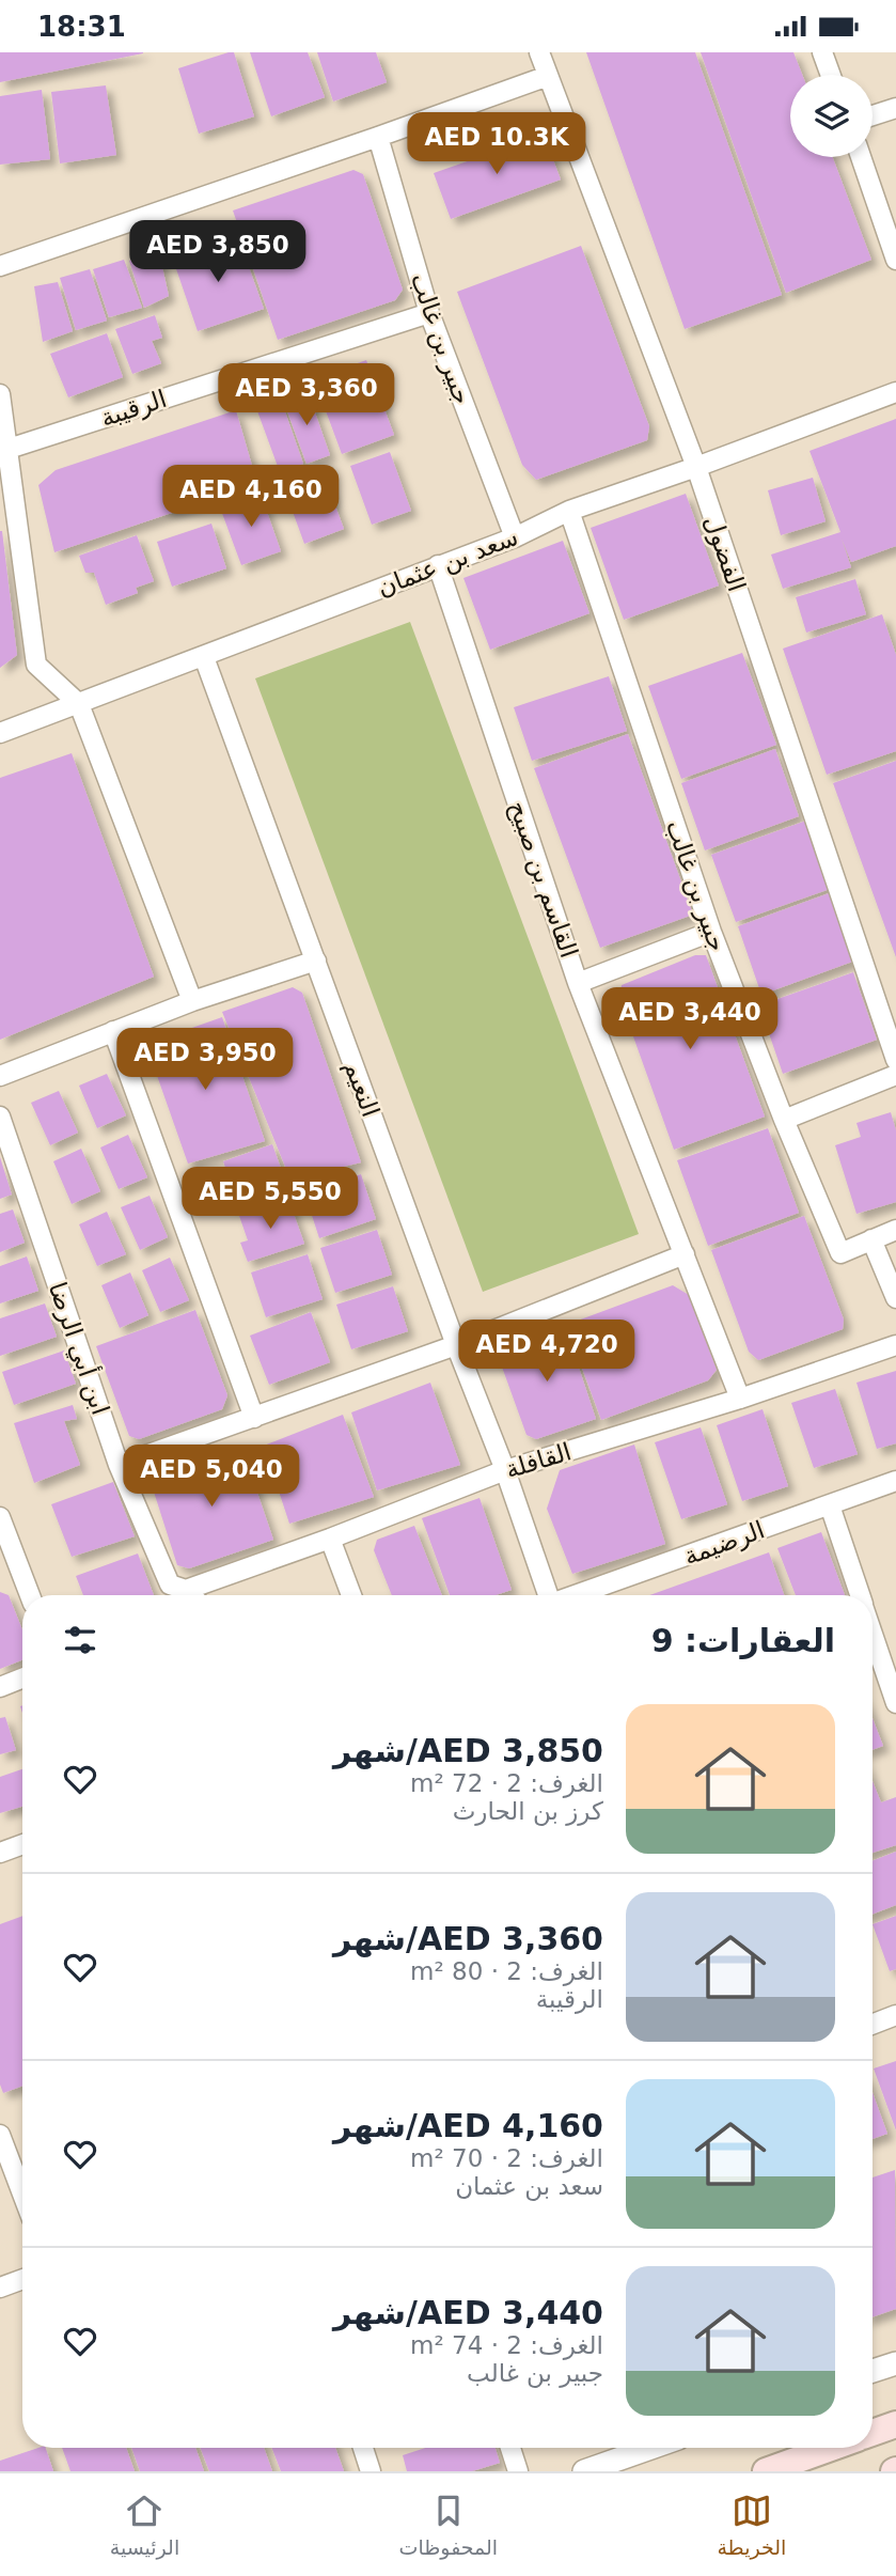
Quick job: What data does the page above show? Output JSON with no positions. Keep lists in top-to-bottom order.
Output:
{
  "streets": {
    "street": [
      "جبير بن غالب",
      "الرقيبة",
      "الفضول",
      "سعد بن عثمان",
      "القاسم بن صبيح",
      "النعيم",
      "ابن أبي الرضا",
      "القافلة",
      "الرضيمة"
    ]
  },
  "crossings": [
    ["جبير بن غالب", "الرقيبة"],
    ["جبير بن غالب", "سعد بن عثمان"],
    ["الفضول", "سعد بن عثمان"],
    ["سعد بن عثمان", "القاسم بن صبيح"],
    ["سعد بن عثمان", "النعيم"],
    ["القاسم بن صبيح", "القافلة"],
    ["النعيم", "القافلة"],
    ["ابن أبي الرضا", "القافلة"]
  ],
  "page": {
    "status": "18:31",
    "price": [
      "AED 10.3K",
      "AED 3,850",
      "AED 3,360",
      "AED 4,160",
      "AED 3,440",
      "AED 3,950",
      "AED 5,550",
      "AED 4,720",
      "AED 5,040"
    ],
    "heading": "العقارات: 9",
    "list": [
      {
        "name": "AED 3,850/شهر",
        "note": "الغرف: 2 · 72 m² · كرز بن الحارث"
      },
      {
        "name": "AED 3,360/شهر",
        "note": "الغرف: 2 · 80 m² · الرقيبة"
      },
      {
        "name": "AED 4,160/شهر",
        "note": "الغرف: 2 · 70 m² · سعد بن عثمان"
      },
      {
        "name": "AED 3,440/شهر",
        "note": "الغرف: 2 · 74 m² · جبير بن غالب"
      }
    ],
    "tabs": ["الخريطة", "المحفوظات", "الرئيسية"]
  }
}
